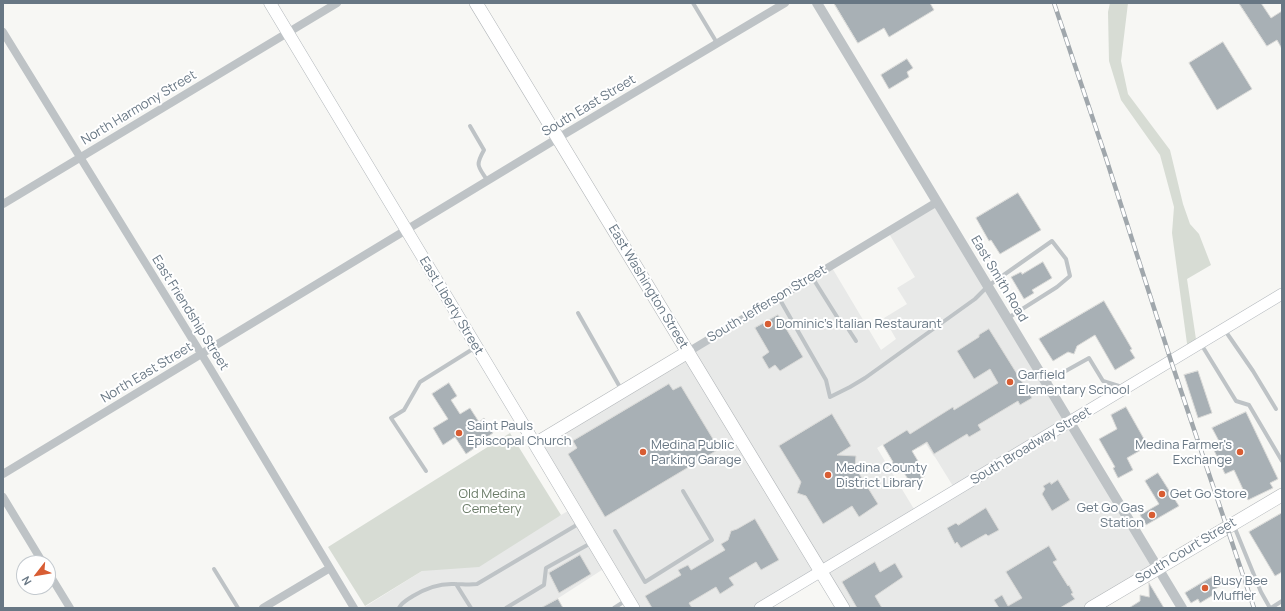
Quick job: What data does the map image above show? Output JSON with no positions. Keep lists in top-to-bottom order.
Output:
{
  "streets": {
    "highway": [
      "East Washington Street",
      "South Jefferson Street",
      "East Liberty Street",
      "South Court Street"
    ],
    "main road": ["South Broadway Street"],
    "street": [
      "South East Street",
      "North Harmony Street",
      "East Smith Road",
      "East Friendship Street",
      "North East Street"
    ]
  },
  "crossings": [
    ["South East Street", "East Washington Street"],
    ["South East Street", "East Liberty Street"],
    ["South East Street", "North East Street"],
    ["North Harmony Street", "East Liberty Street"],
    ["North Harmony Street", "East Friendship Street"],
    ["East Smith Road", "South Jefferson Street"],
    ["East Smith Road", "South Broadway Street"],
    ["East Smith Road", "South Court Street"],
    ["East Washington Street", "South Jefferson Street"],
    ["East Washington Street", "South Broadway Street"],
    ["South Jefferson Street", "East Liberty Street"],
    ["East Liberty Street", "North East Street"],
    ["East Friendship Street", "North East Street"]
  ],
  "parks": ["Old Medina Cemetery"],
  "places": [
    "Dominic’s Italian Restaurant",
    "Garfield Elementary School",
    "Saint Pauls Episcopal Church",
    "Medina Public Parking Garage",
    "Medina Farmer's Exchange",
    "Medina County District Library",
    "Get Go Store",
    "Get Go Gas Station",
    "Busy Bee Muffler"
  ],
  "north": "bottom left"
}
